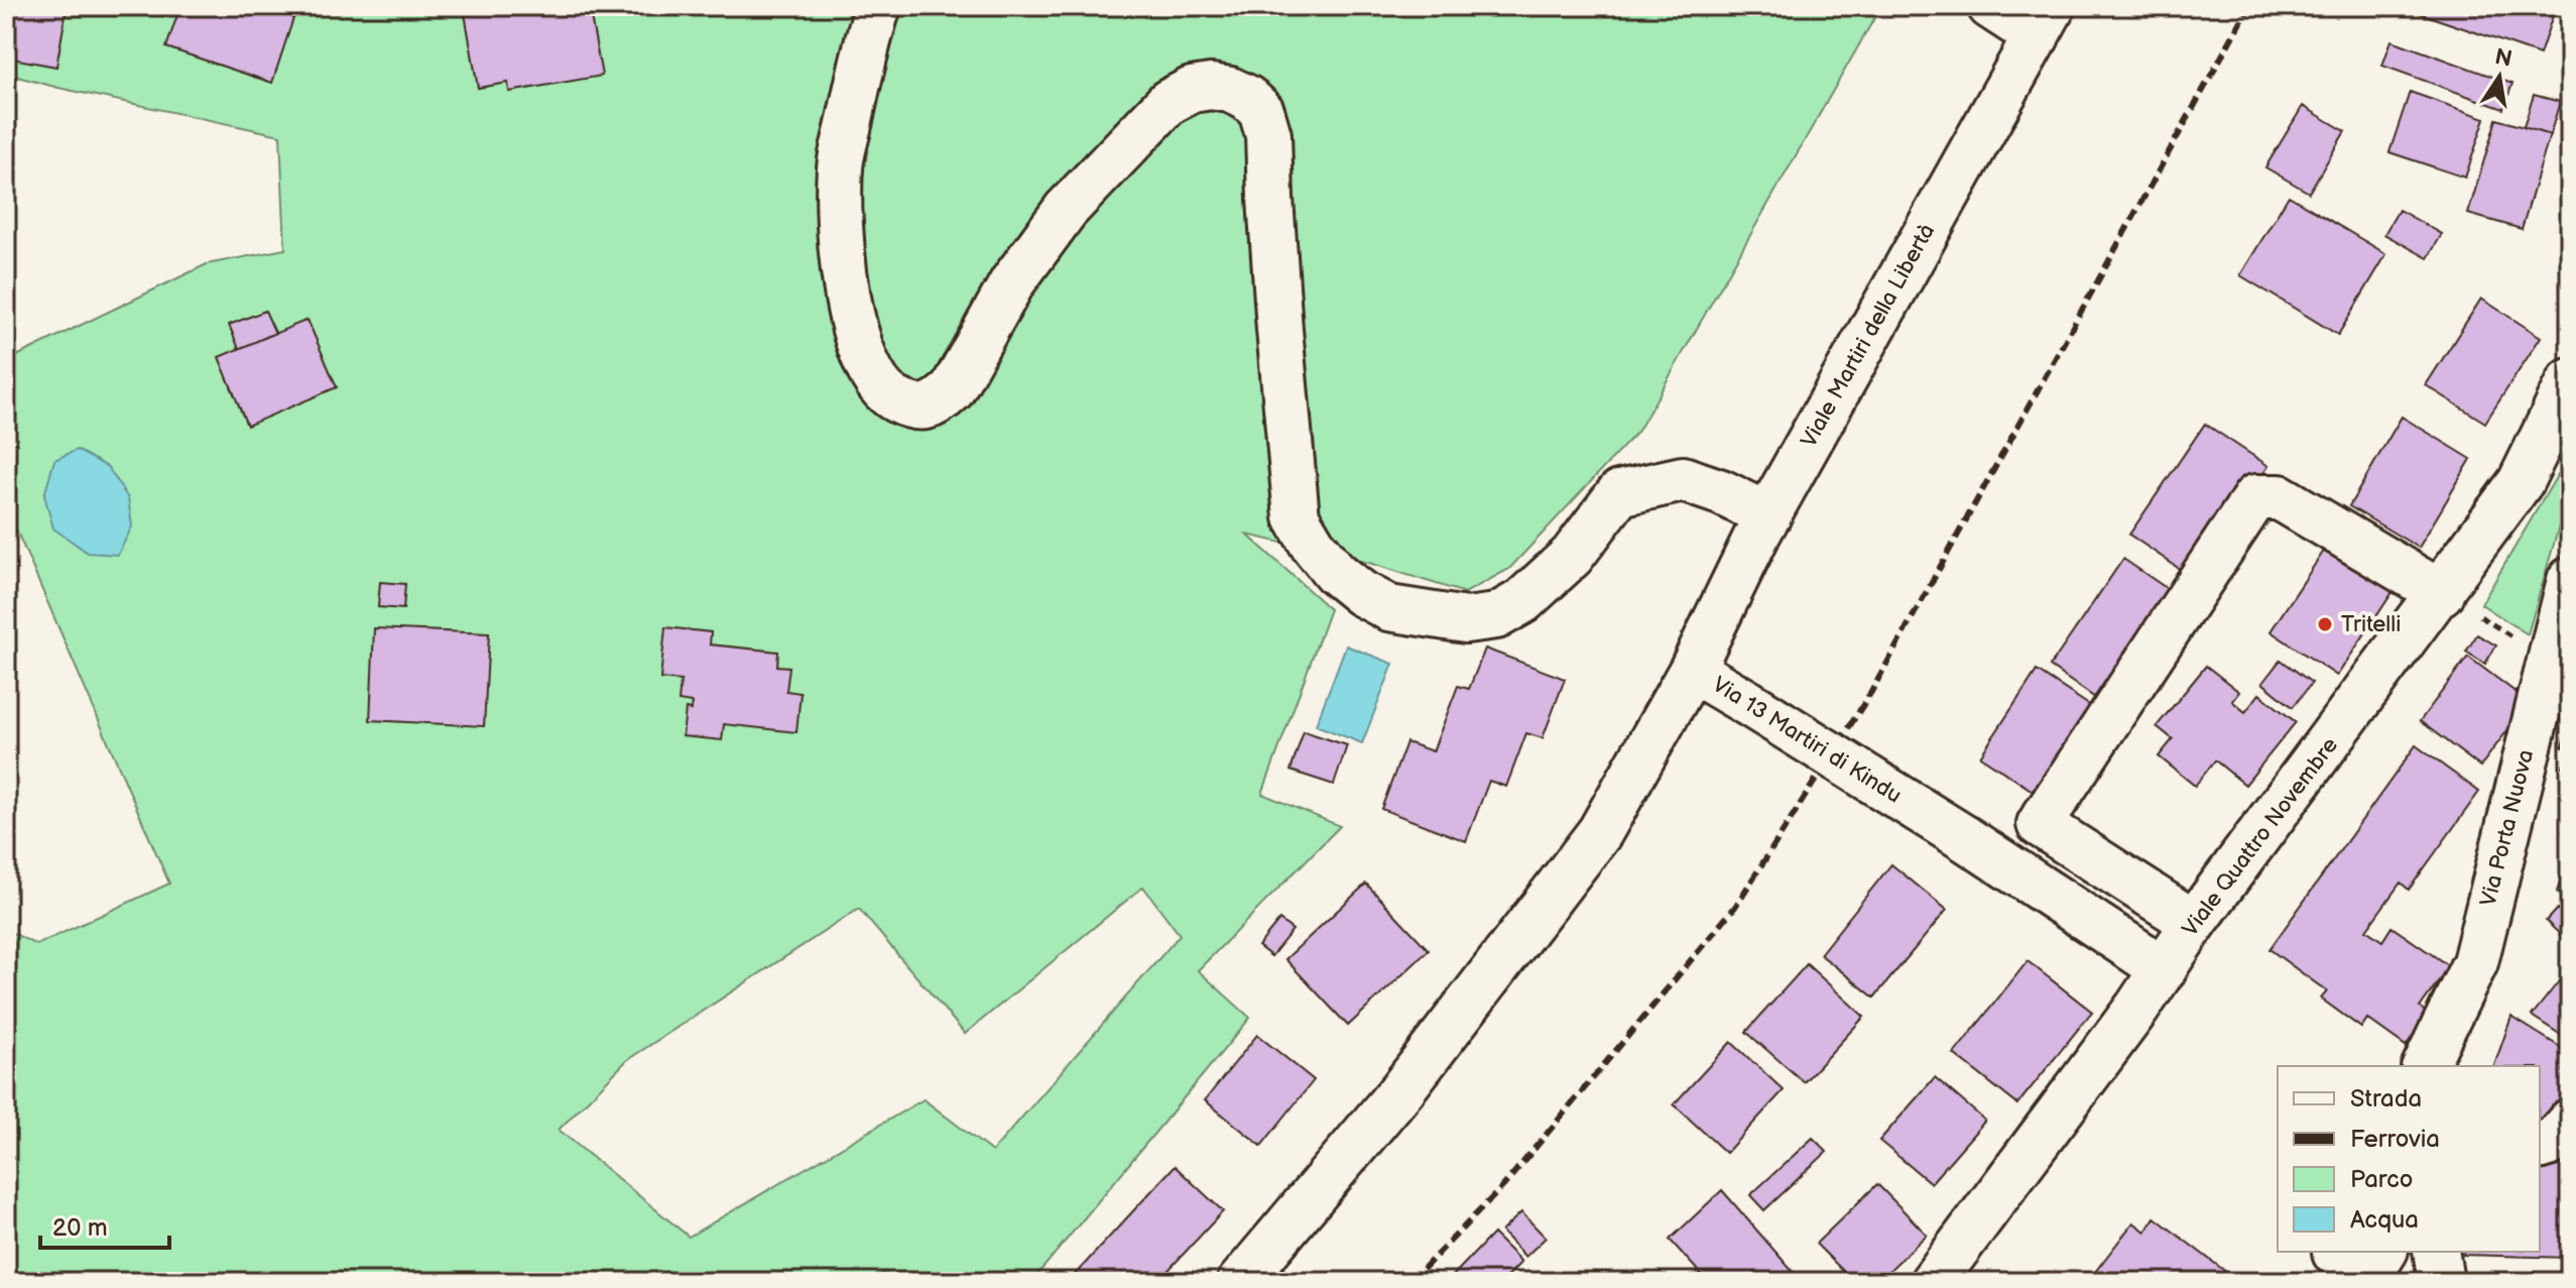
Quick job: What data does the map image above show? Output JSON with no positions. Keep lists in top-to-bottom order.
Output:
{
  "streets": {
    "street": [
      "Viale Martiri della Libertà",
      "Via 13 Martiri di Kindu",
      "Via Porta Nuova",
      "Viale Quattro Novembre"
    ]
  },
  "crossings": [
    ["Viale Martiri della Libertà", "Via 13 Martiri di Kindu"],
    ["Via 13 Martiri di Kindu", "Viale Quattro Novembre"]
  ],
  "places": ["Tritelli"],
  "legend": [
    "Strada",
    "Ferrovia",
    "Parco",
    "Acqua"
  ],
  "scale_bar": "20 m",
  "north": "top"
}
